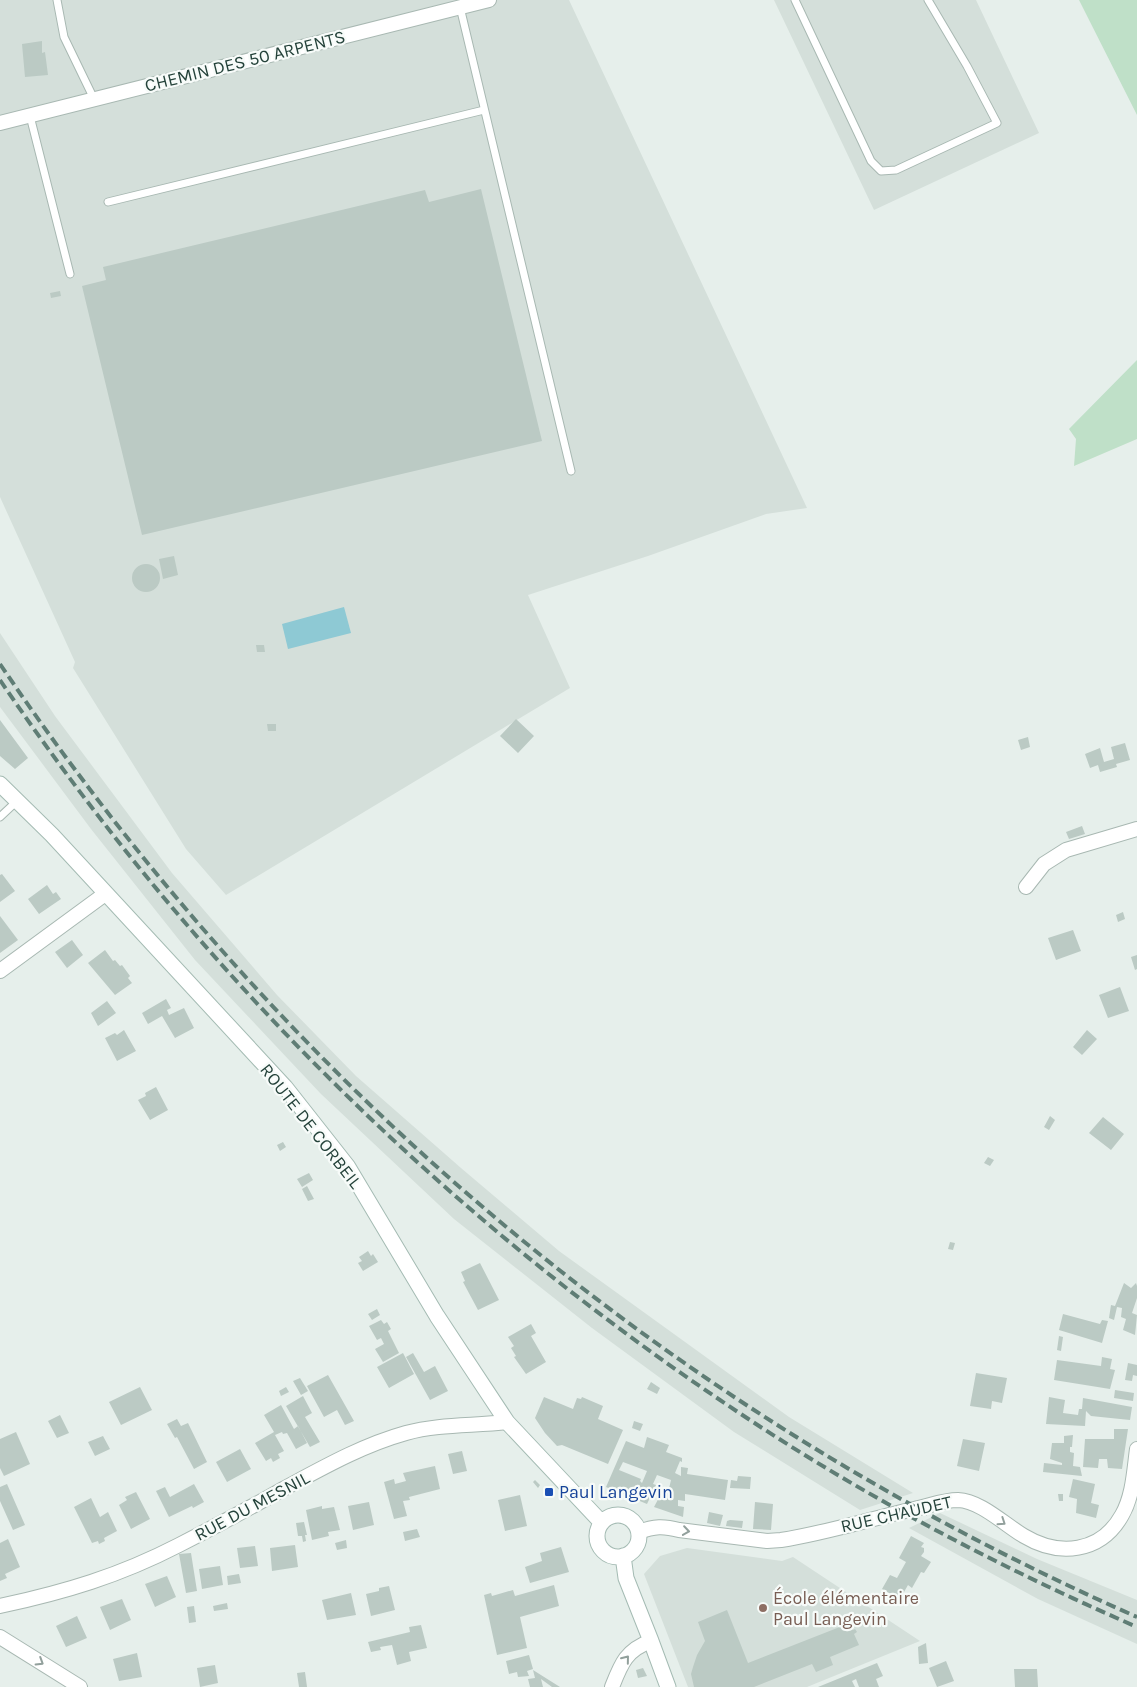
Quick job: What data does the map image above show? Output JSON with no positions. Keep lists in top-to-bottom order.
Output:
{
  "streets": {
    "main road": ["ROUTE DE CORBEIL"],
    "street": ["CHEMIN DES 50 ARPENTS", "RUE DU MESNIL", "RUE CHAUDET"]
  },
  "crossings": [
    ["ROUTE DE CORBEIL", "RUE DU MESNIL"],
    ["ROUTE DE CORBEIL", "RUE CHAUDET"]
  ],
  "one_way": ["RUE CHAUDET"],
  "places": {
    "transit": ["Paul Langevin"],
    "other": ["École élémentaire Paul Langevin"]
  }
}
